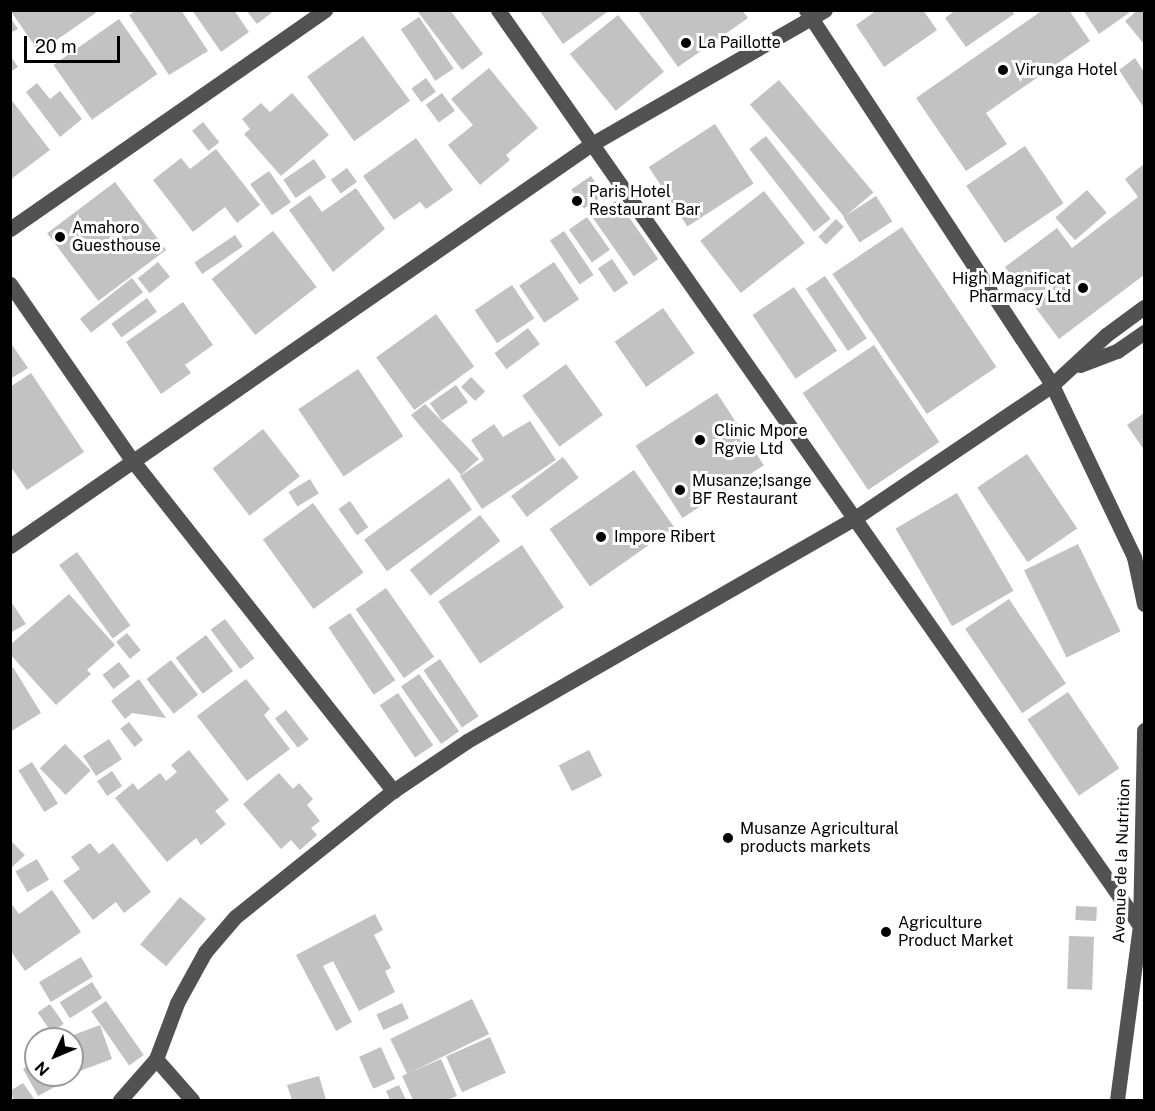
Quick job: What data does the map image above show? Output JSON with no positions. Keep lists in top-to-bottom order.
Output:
{
  "streets": {
    "street": ["Avenue de la Nutrition"]
  },
  "places": [
    "La Paillotte",
    "Virunga Hotel",
    "Paris Hotel Restaurant Bar",
    "Amahoro Guesthouse",
    "High Magnificat Pharmacy Ltd",
    "Clinic Mpore Rgvie Ltd",
    "Musanze;Isange BF Restaurant",
    "Impore Ribert",
    "Musanze Agricultural products markets",
    "Agriculture Product Market"
  ],
  "scale_bar": "20 m",
  "north": "bottom left"
}
